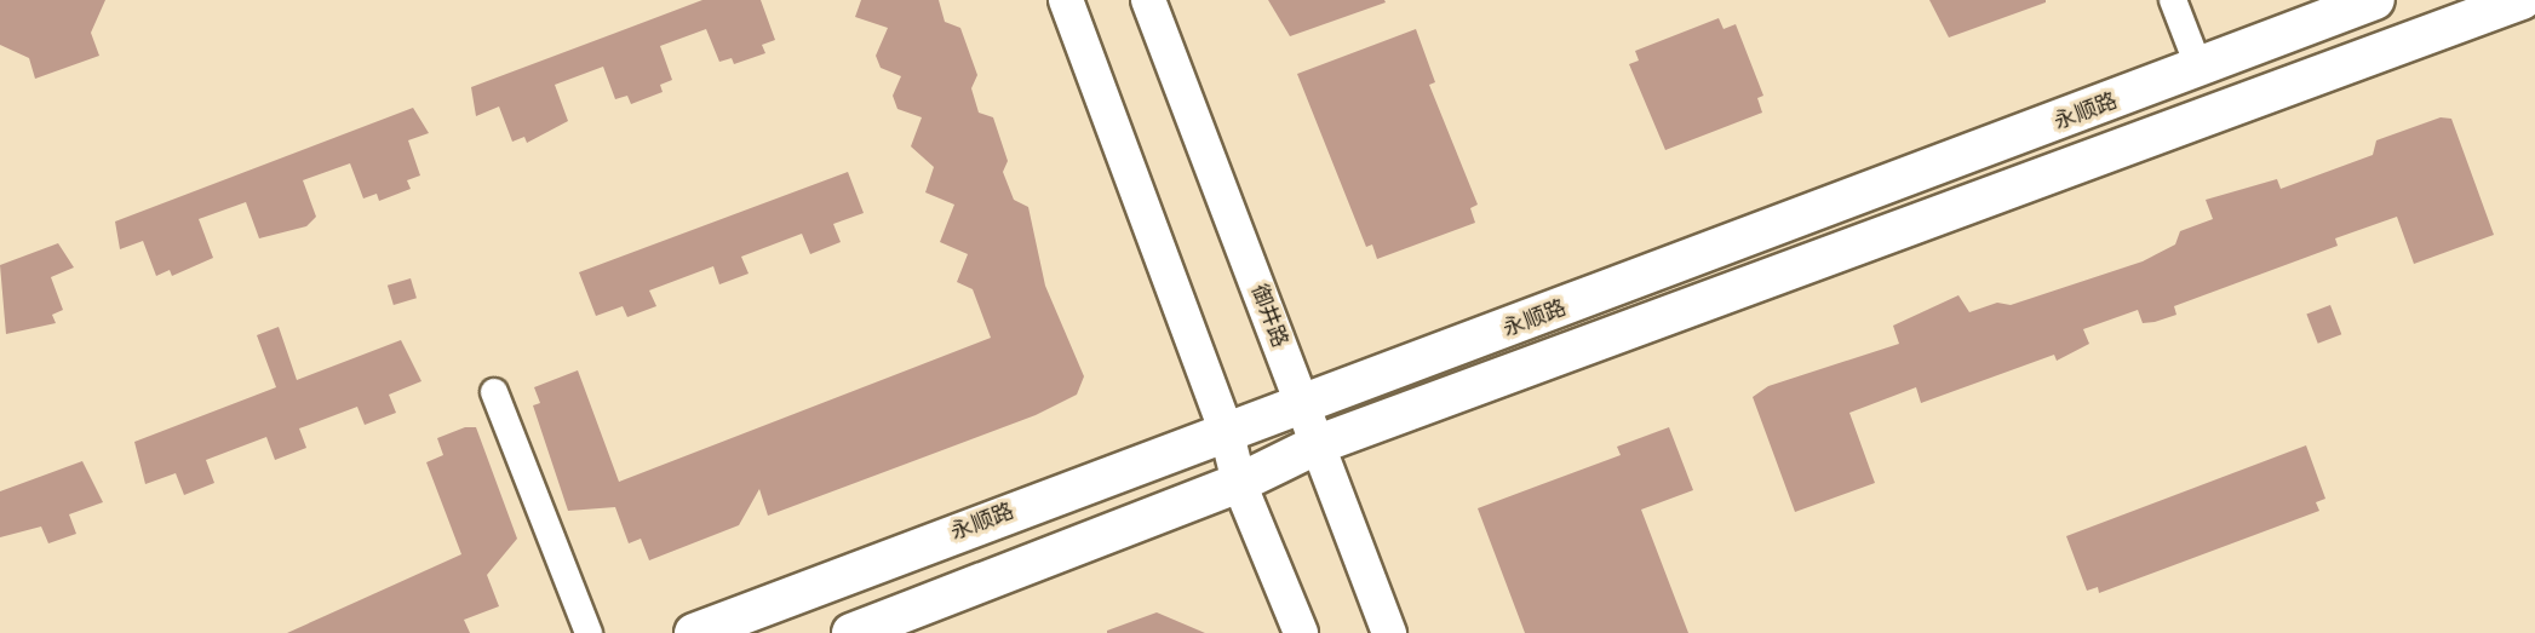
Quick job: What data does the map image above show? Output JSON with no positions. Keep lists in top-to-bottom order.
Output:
{
  "streets": {
    "main road": ["永顺路"],
    "street": ["御井路"]
  },
  "crossings": [
    ["永顺路", "御井路"]
  ]
}
